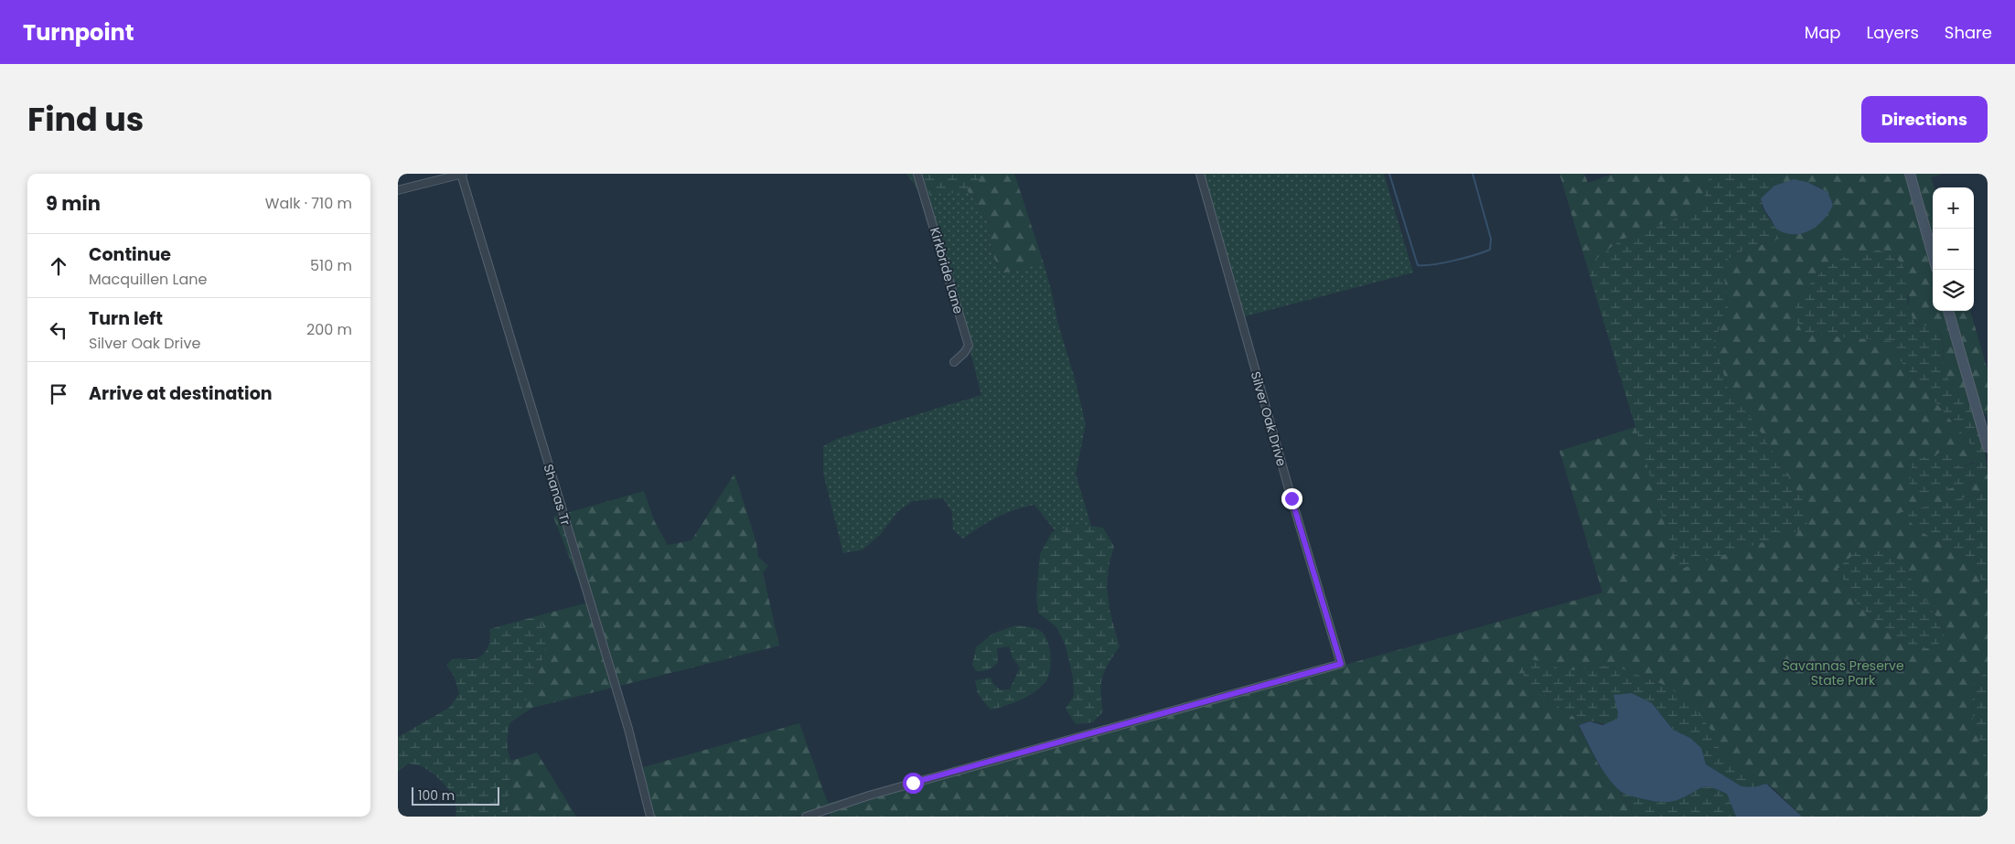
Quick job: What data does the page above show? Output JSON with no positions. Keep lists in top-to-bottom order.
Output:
{
  "streets": {
    "street": ["Kirkbride Lane", "Silver Oak Drive", "Shanas Tr"]
  },
  "parks": ["Savannas Preserve State Park"],
  "scale_bar": "100 m",
  "page": {
    "header": "Turnpoint",
    "nav": ["Map", "Layers", "Share"],
    "title": "Find us",
    "buttons": "Directions",
    "heading": ["9 min", "Walk · 710 m"],
    "map_buttons": ["+", "−"],
    "list": [
      ["Continue", "Macquillen Lane", "510 m"],
      ["Turn left", "Silver Oak Drive", "200 m"],
      "Arrive at destination"
    ],
    "scale": "100 m"
  }
}
